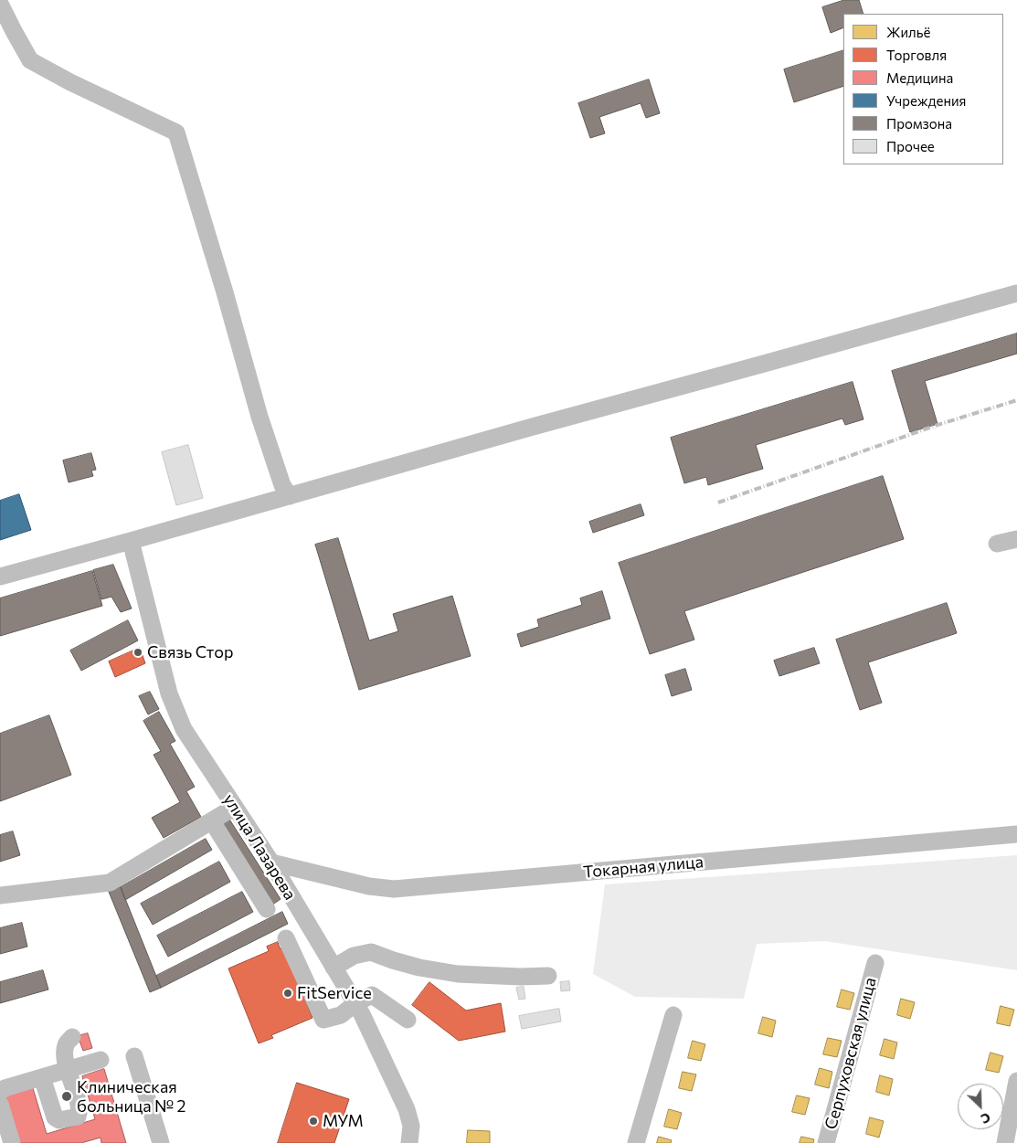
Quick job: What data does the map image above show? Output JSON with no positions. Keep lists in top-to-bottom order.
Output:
{
  "streets": {
    "street": ["улица Лазарева", "Токарная улица", "Серпуховская улица"]
  },
  "crossings": [
    ["улица Лазарева", "Токарная улица"]
  ],
  "places": [
    "Связь Стор",
    "FitService",
    "Клиническая больница № 2",
    "МУМ"
  ],
  "legend": [
    "Жильё",
    "Торговля",
    "Медицина",
    "Учреждения",
    "Промзона",
    "Прочее"
  ],
  "north": "bottom right"
}
